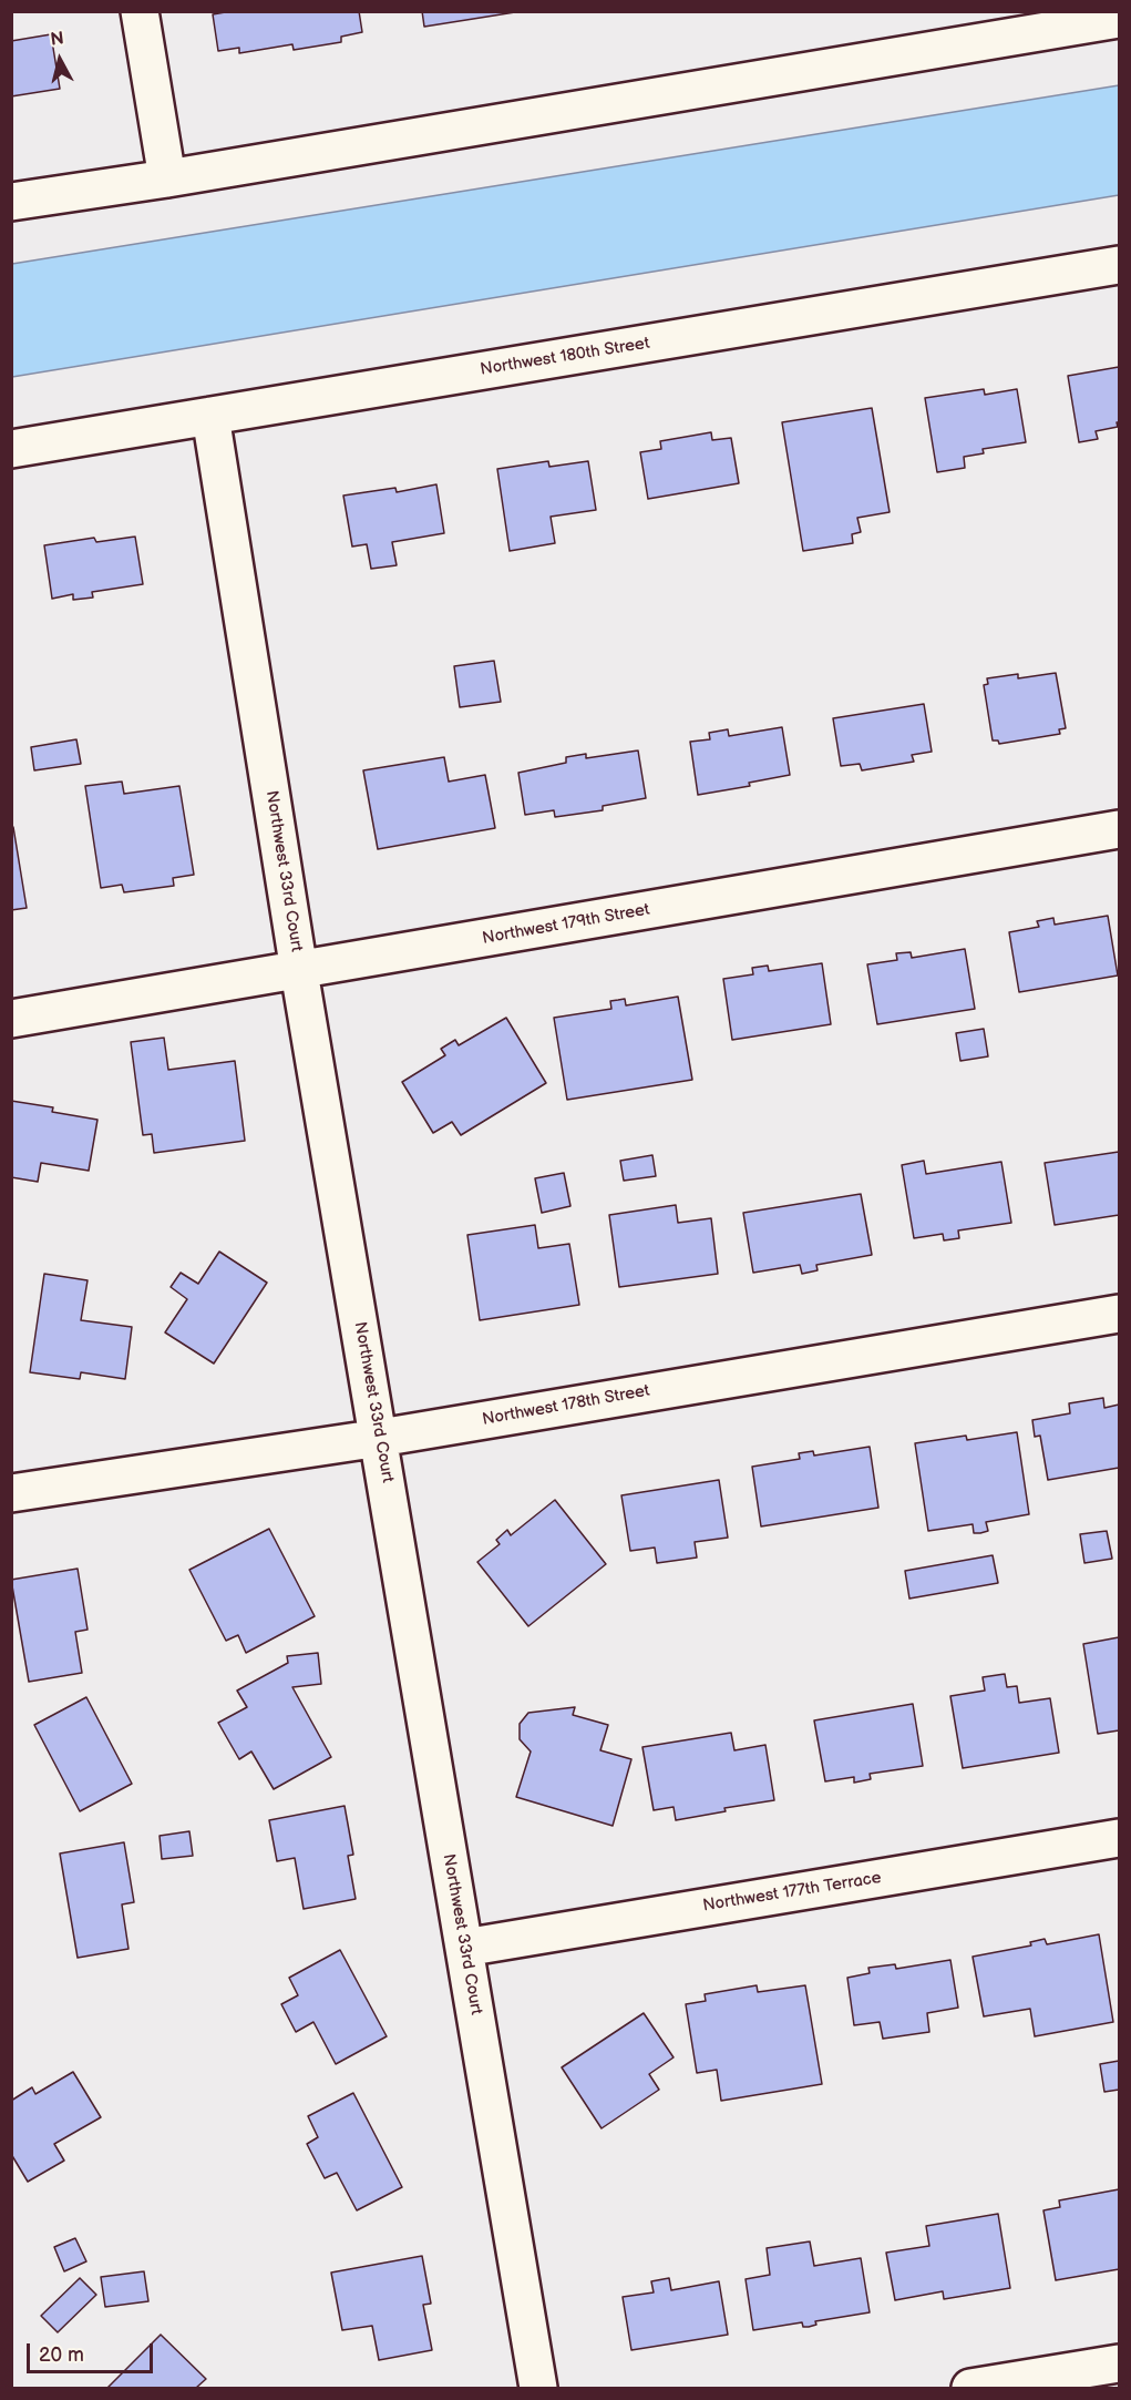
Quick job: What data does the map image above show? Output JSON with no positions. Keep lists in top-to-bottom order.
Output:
{
  "streets": {
    "street": [
      "Northwest 180th Street",
      "Northwest 33rd Court",
      "Northwest 179th Street",
      "Northwest 178th Street",
      "Northwest 177th Terrace"
    ]
  },
  "crossings": [
    ["Northwest 180th Street", "Northwest 33rd Court"],
    ["Northwest 33rd Court", "Northwest 179th Street"],
    ["Northwest 33rd Court", "Northwest 178th Street"],
    ["Northwest 33rd Court", "Northwest 177th Terrace"]
  ],
  "scale_bar": "20 m",
  "north": "top"
}
